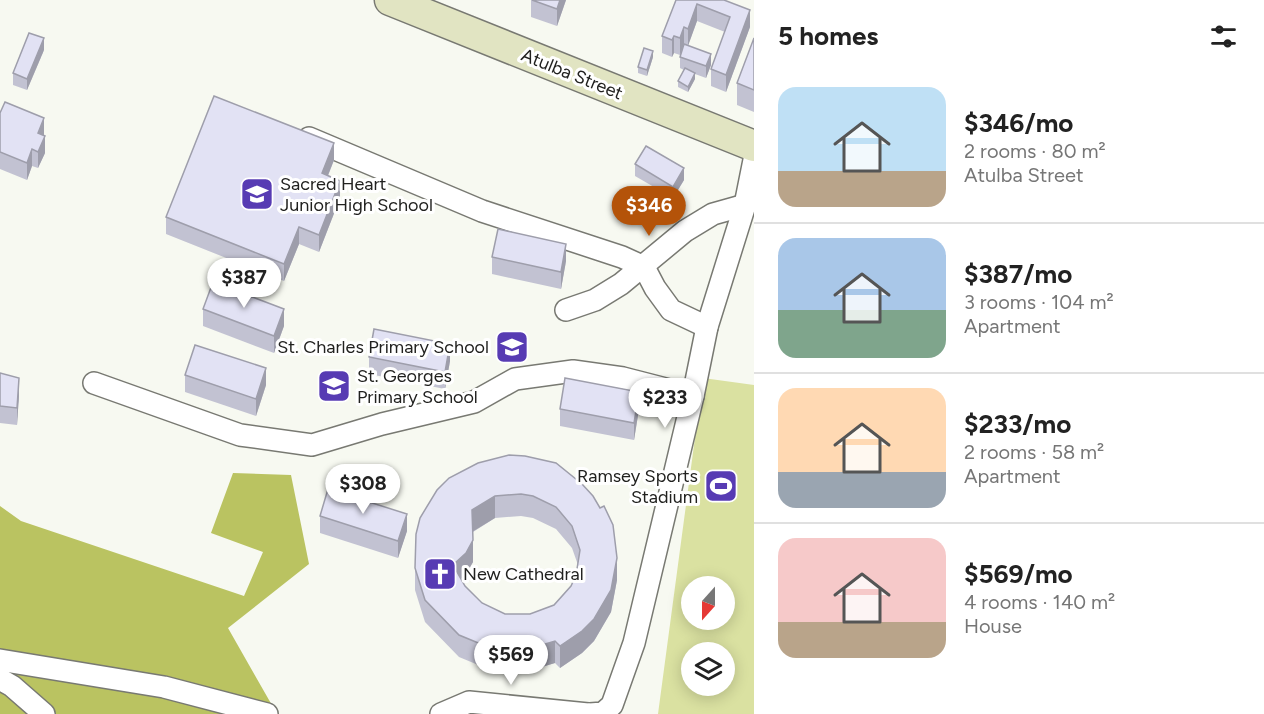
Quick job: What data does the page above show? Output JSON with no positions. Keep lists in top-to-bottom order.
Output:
{
  "streets": {
    "street": ["Atulba Street"]
  },
  "places": {
    "school or university": ["Sacred Heart Junior High School", "St. Charles Primary School", "St. Georges Primary School"],
    "sports": ["Ramsey Sports Stadium"],
    "church": ["New Cathedral"]
  },
  "north": "bottom",
  "page": {
    "heading": "5 homes",
    "list": [
      {
        "name": "$346/mo",
        "note": "2 rooms · 80 m² · Atulba Street"
      },
      {
        "name": "$387/mo",
        "note": "3 rooms · 104 m² · Apartment"
      },
      {
        "name": "$233/mo",
        "note": "2 rooms · 58 m² · Apartment"
      },
      {
        "name": "$569/mo",
        "note": "4 rooms · 140 m² · House"
      }
    ],
    "price": [
      "$346",
      "$387",
      "$233",
      "$308",
      "$569"
    ]
  }
}
